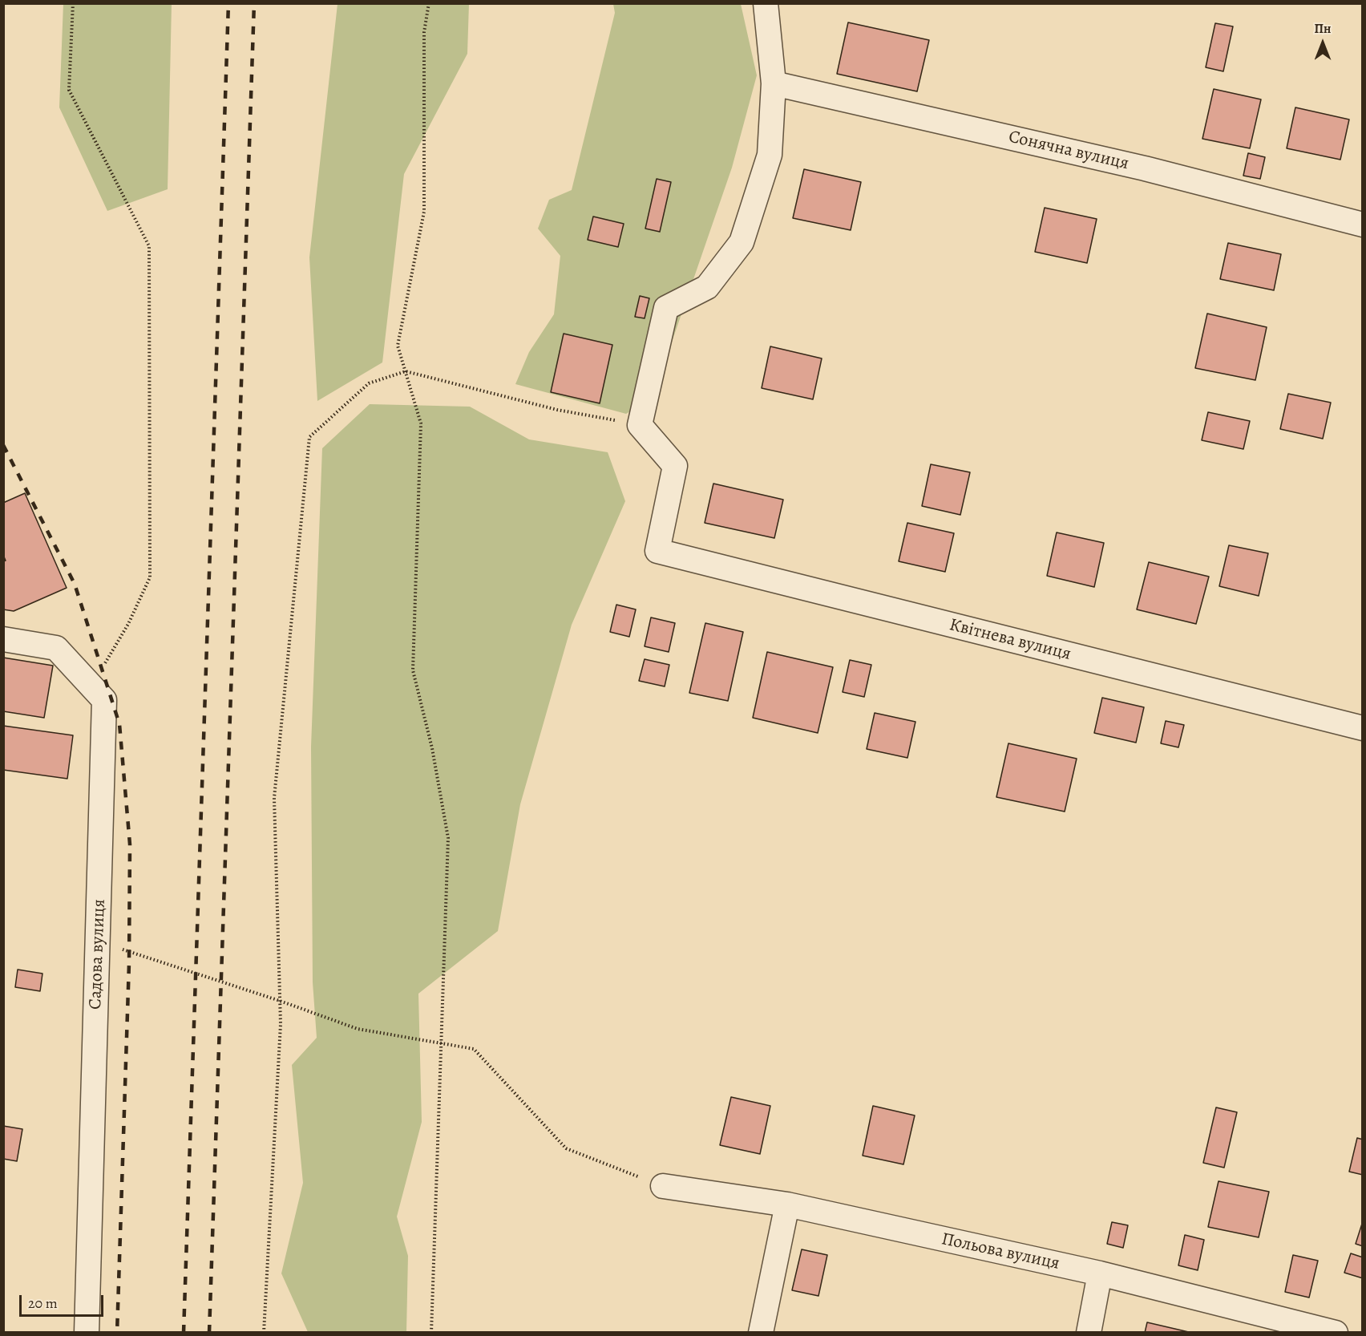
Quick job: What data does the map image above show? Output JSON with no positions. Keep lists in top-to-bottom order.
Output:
{
  "streets": {
    "street": [
      "Сонячна вулиця",
      "Квітнева вулиця",
      "Садова вулиця",
      "Польова вулиця"
    ]
  },
  "scale_bar": "20 m",
  "north": "top"
}
